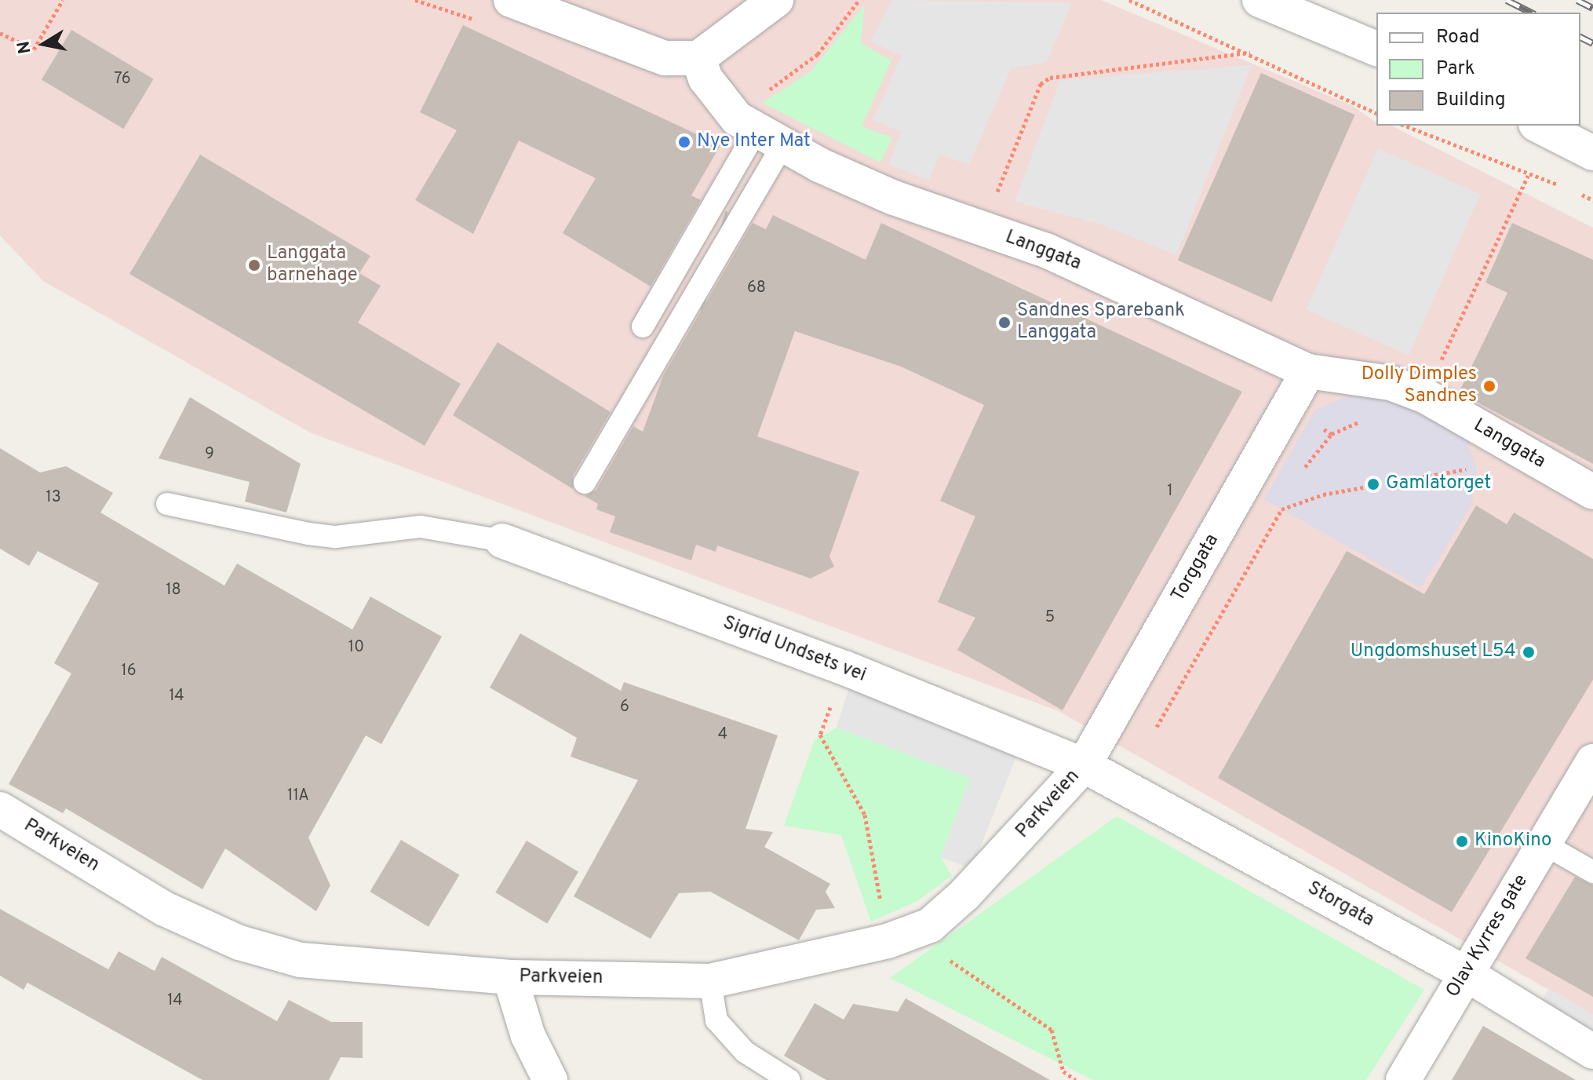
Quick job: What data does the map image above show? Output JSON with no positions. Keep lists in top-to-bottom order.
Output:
{
  "streets": {
    "street": [
      "Langgata",
      "Torggata",
      "Sigrid Undsets vei",
      "Parkveien",
      "Storgata",
      "Olav Kyrres gate"
    ]
  },
  "crossings": [
    ["Langgata", "Torggata"],
    ["Torggata", "Sigrid Undsets vei"],
    ["Torggata", "Parkveien"],
    ["Torggata", "Storgata"],
    ["Sigrid Undsets vei", "Parkveien"],
    ["Sigrid Undsets vei", "Storgata"],
    ["Parkveien", "Storgata"],
    ["Storgata", "Olav Kyrres gate"]
  ],
  "places": [
    "Nye Inter Mat",
    "Langgata barnehage",
    "Sandnes Sparebank Langgata",
    "Dolly Dimples Sandnes",
    "Gamlatorget",
    "Ungdomshuset L54",
    "KinoKino"
  ],
  "house_numbers": [
    "76",
    "68",
    "9",
    "1",
    "13",
    "18",
    "5",
    "10",
    "16",
    "14",
    "6",
    "4",
    "11A",
    "14"
  ],
  "legend": ["Road", "Park", "Building"],
  "north": "left"
}
